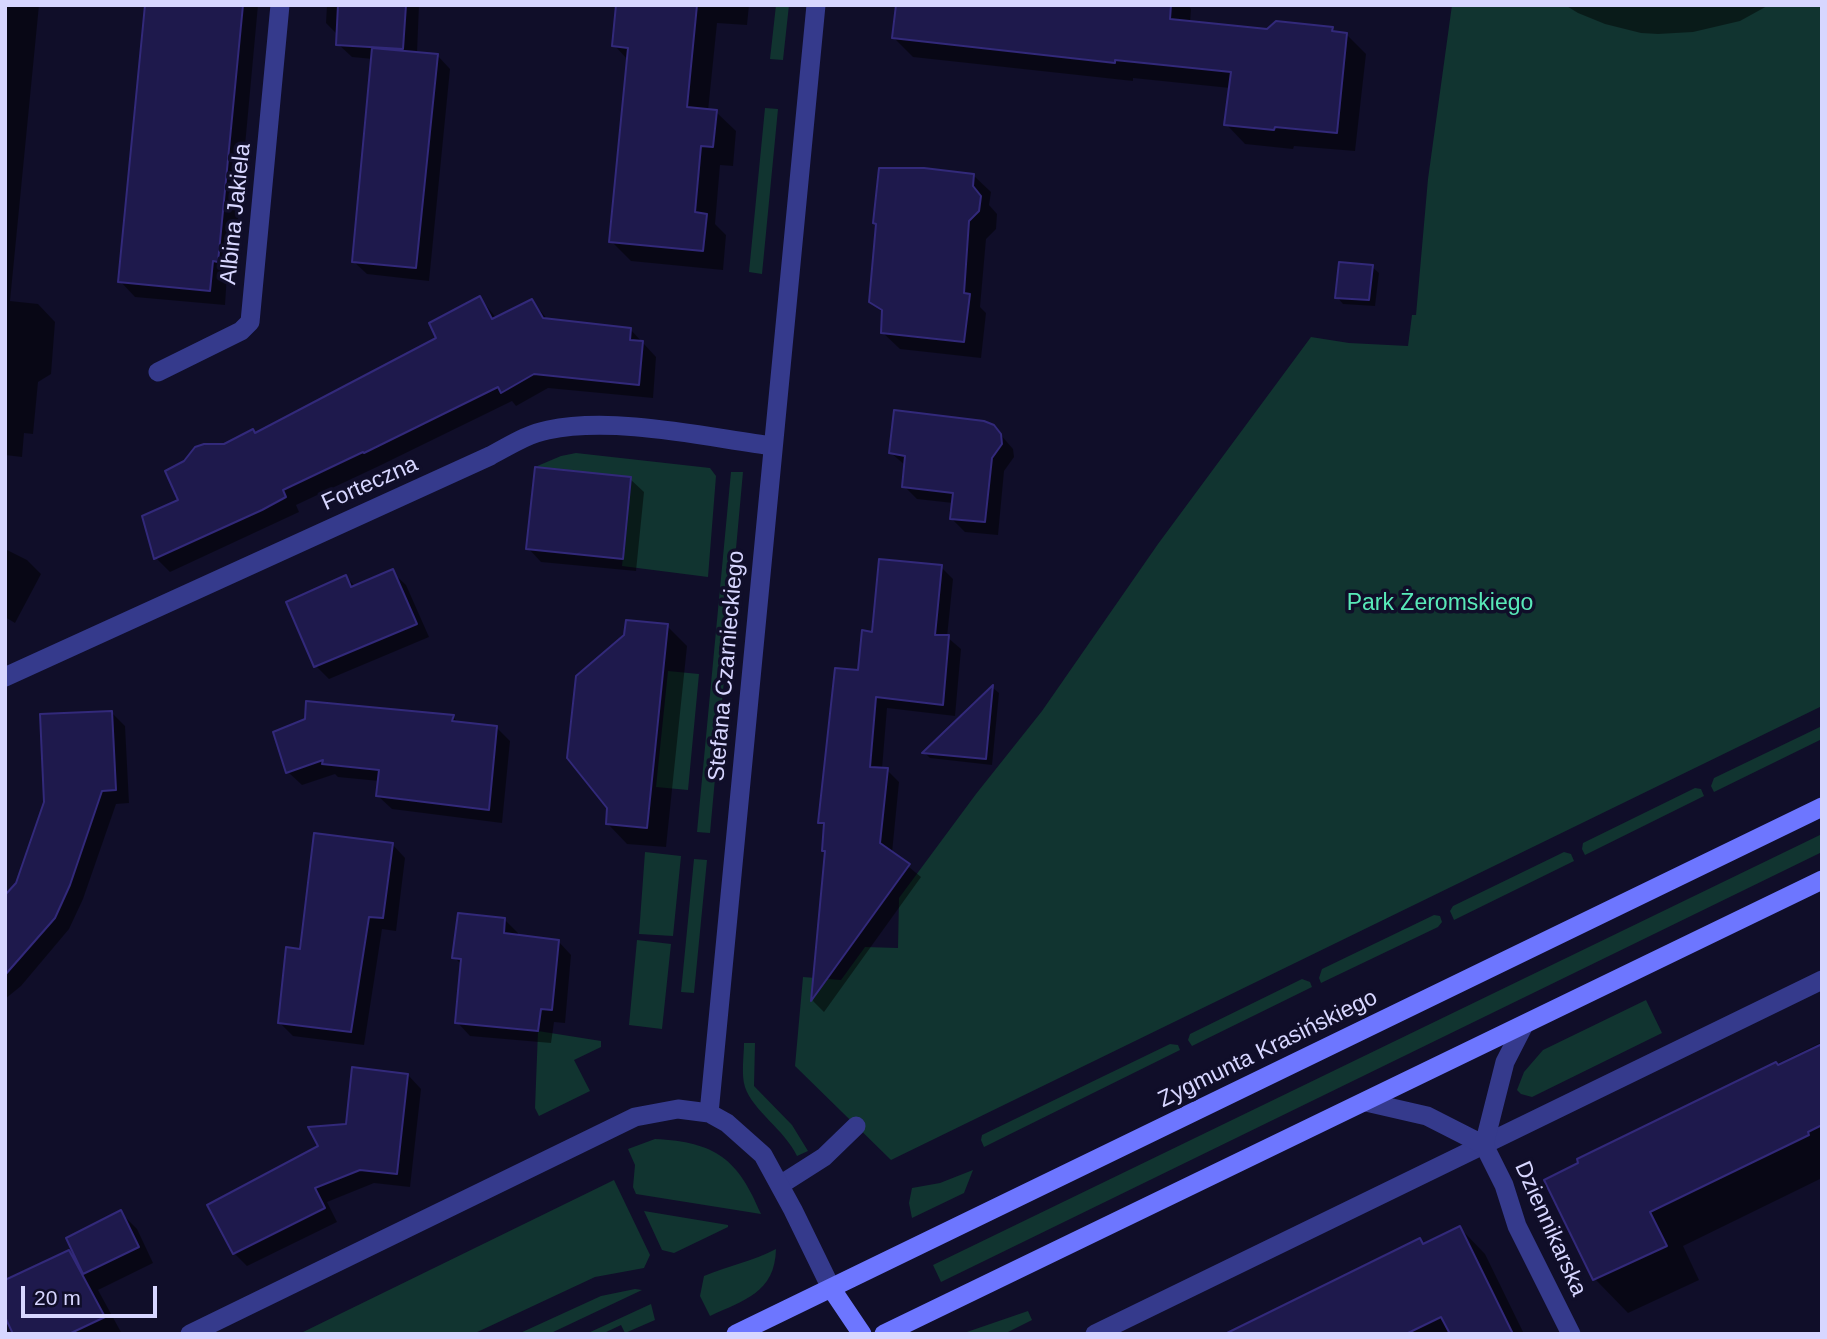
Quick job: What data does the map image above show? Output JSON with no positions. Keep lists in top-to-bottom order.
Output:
{
  "streets": {
    "main road": ["Zygmunta Krasińskiego"],
    "street": [
      "Albina Jakiela",
      "Forteczna",
      "Stefana Czarnieckiego",
      "Dziennikarska"
    ]
  },
  "crossings": [
    ["Forteczna", "Stefana Czarnieckiego"]
  ],
  "parks": ["Park Żeromskiego"],
  "scale_bar": "20 m"
}
